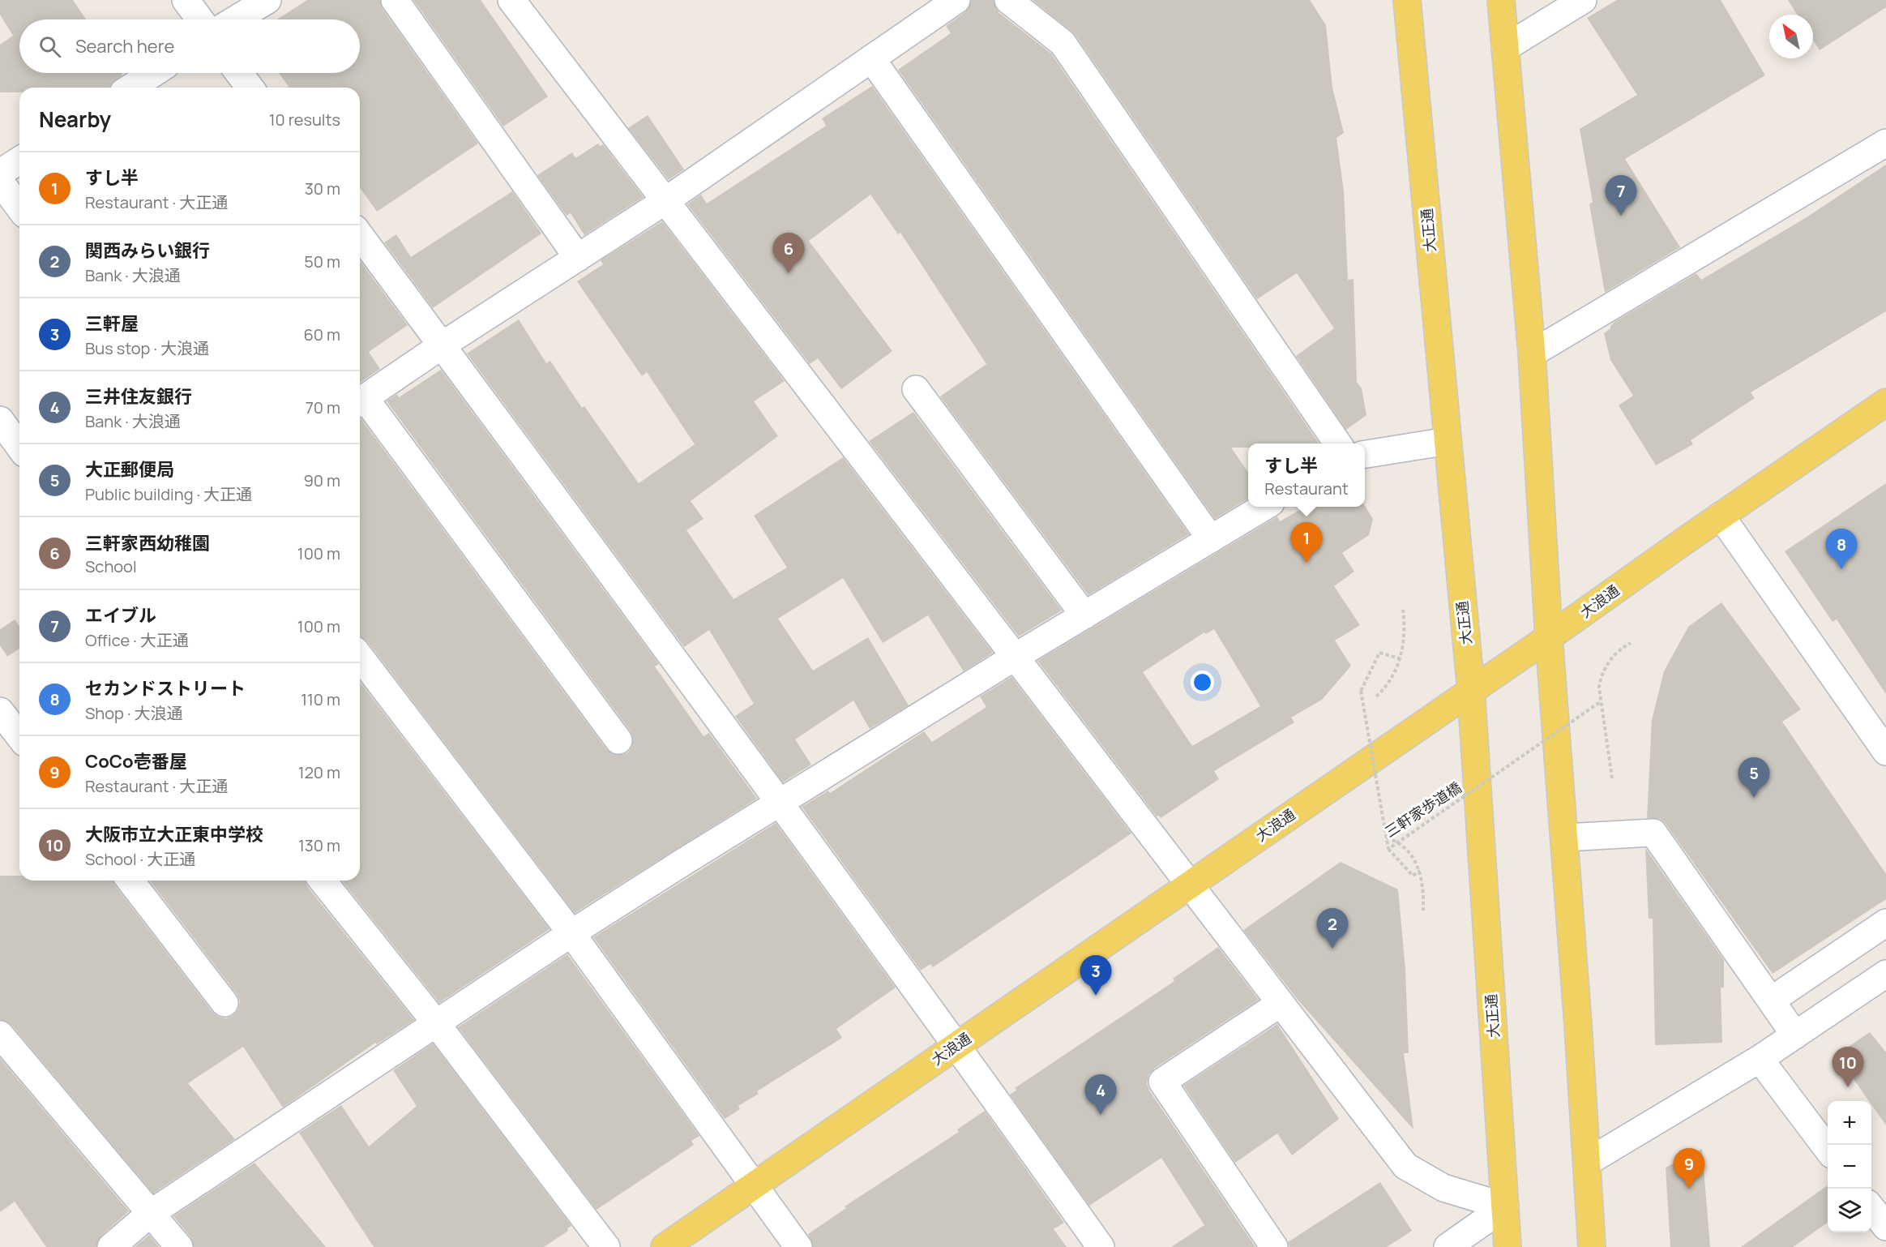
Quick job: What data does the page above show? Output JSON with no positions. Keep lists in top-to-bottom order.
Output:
{
  "streets": {
    "main road": ["大正通", "大浪通"],
    "path": ["三軒家歩道橋"]
  },
  "crossings": [
    ["大正通", "大浪通"]
  ],
  "north": "top left",
  "page": {
    "search": "Search here",
    "heading": ["Nearby", "10 results"],
    "list": [
      {
        "mark": "1",
        "name": "すし半",
        "note": "Restaurant · 大正通",
        "value": "30 m"
      },
      {
        "mark": "2",
        "name": "関西みらい銀行",
        "note": "Bank · 大浪通",
        "value": "50 m"
      },
      {
        "mark": "3",
        "name": "三軒屋",
        "note": "Bus stop · 大浪通",
        "value": "60 m"
      },
      {
        "mark": "4",
        "name": "三井住友銀行",
        "note": "Bank · 大浪通",
        "value": "70 m"
      },
      {
        "mark": "5",
        "name": "大正郵便局",
        "note": "Public building · 大正通",
        "value": "90 m"
      },
      {
        "mark": "6",
        "name": "三軒家西幼稚園",
        "note": "School",
        "value": "100 m"
      },
      {
        "mark": "7",
        "name": "エイブル",
        "note": "Office · 大正通",
        "value": "100 m"
      },
      {
        "mark": "8",
        "name": "セカンドストリート",
        "note": "Shop · 大浪通",
        "value": "110 m"
      },
      {
        "mark": "9",
        "name": "CoCo壱番屋",
        "note": "Restaurant · 大正通",
        "value": "120 m"
      },
      {
        "mark": "10",
        "name": "大阪市立大正東中学校",
        "note": "School · 大正通",
        "value": "130 m"
      }
    ],
    "pins": [
      "7",
      "6",
      "1",
      "8",
      "5",
      "2",
      "3",
      "10",
      "4",
      "9"
    ],
    "popup": ["すし半", "Restaurant"],
    "map_buttons": ["+", "−"]
  }
}
